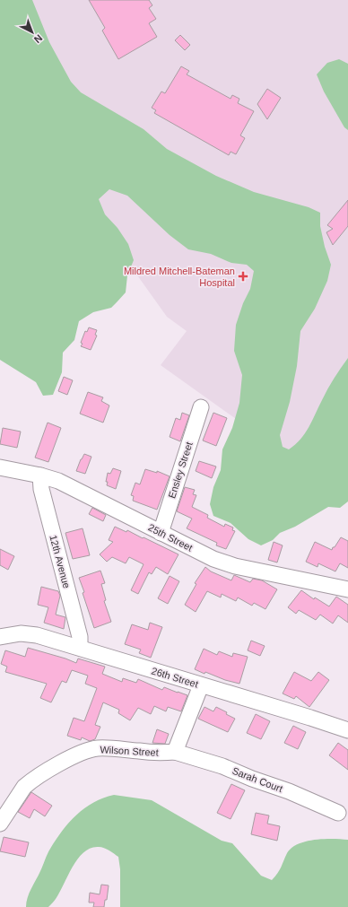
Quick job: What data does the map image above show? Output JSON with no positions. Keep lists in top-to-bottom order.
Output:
{
  "streets": {
    "street": [
      "Ensley Street",
      "25th Street",
      "12th Avenue",
      "26th Street",
      "Wilson Street",
      "Sarah Court"
    ]
  },
  "crossings": [
    ["Ensley Street", "25th Street"],
    ["25th Street", "12th Avenue"],
    ["12th Avenue", "26th Street"],
    ["Wilson Street", "Sarah Court"]
  ],
  "places": {
    "health": ["Mildred Mitchell-Bateman Hospital"]
  },
  "north": "bottom right"
}
